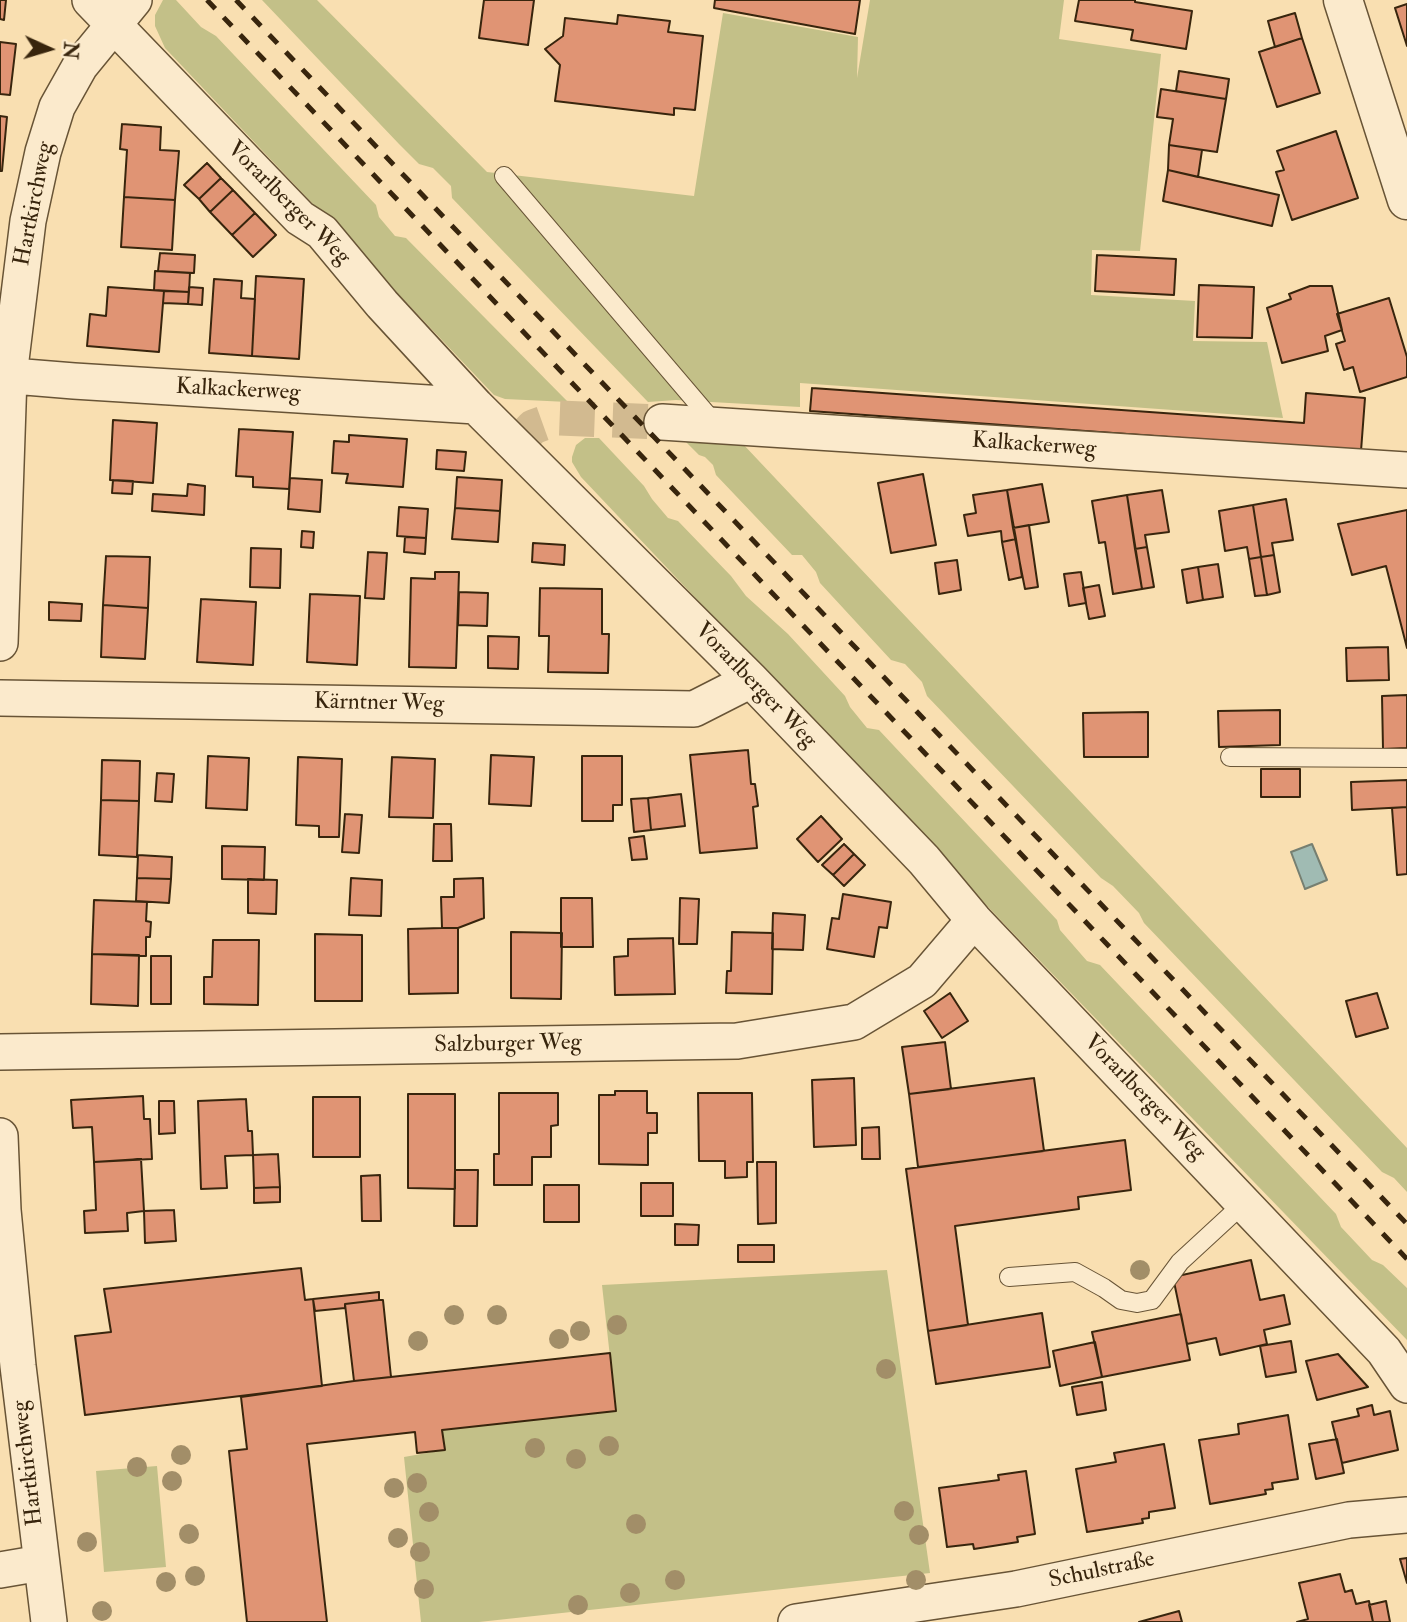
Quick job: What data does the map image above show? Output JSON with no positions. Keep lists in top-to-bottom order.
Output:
{
  "streets": {
    "street": [
      "Hartkirchweg",
      "Vorarlberger Weg",
      "Kalkackerweg",
      "Kärntner Weg",
      "Salzburger Weg",
      "Schulstraße"
    ]
  },
  "crossings": [
    ["Hartkirchweg", "Vorarlberger Weg"],
    ["Hartkirchweg", "Kalkackerweg"],
    ["Vorarlberger Weg", "Kalkackerweg"],
    ["Vorarlberger Weg", "Kärntner Weg"],
    ["Vorarlberger Weg", "Salzburger Weg"]
  ],
  "north": "right"
}
